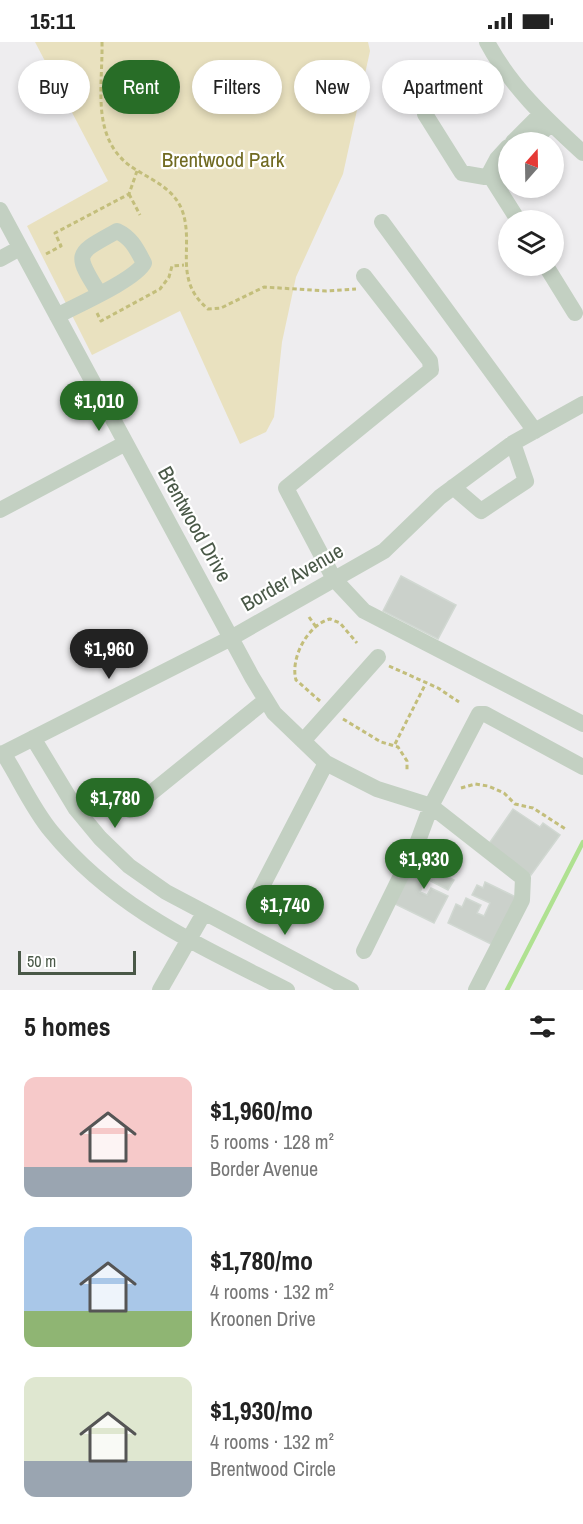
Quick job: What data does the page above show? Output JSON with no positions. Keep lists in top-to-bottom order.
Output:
{
  "streets": {
    "street": ["Brentwood Drive", "Border Avenue"]
  },
  "crossings": [
    ["Brentwood Drive", "Border Avenue"]
  ],
  "parks": ["Brentwood Park"],
  "scale_bar": "50 m",
  "north": "top",
  "page": {
    "status": "15:11",
    "chip": [
      "Buy",
      "Rent",
      "Filters",
      "New",
      "Apartment"
    ],
    "price": [
      "$1,010",
      "$1,960",
      "$1,780",
      "$1,930",
      "$1,740"
    ],
    "scale": "50 m",
    "heading": "5 homes",
    "list": [
      {
        "name": "$1,960/mo",
        "note": "5 rooms · 128 m² · Border Avenue"
      },
      {
        "name": "$1,780/mo",
        "note": "4 rooms · 132 m² · Kroonen Drive"
      },
      {
        "name": "$1,930/mo",
        "note": "4 rooms · 132 m² · Brentwood Circle"
      }
    ]
  }
}
